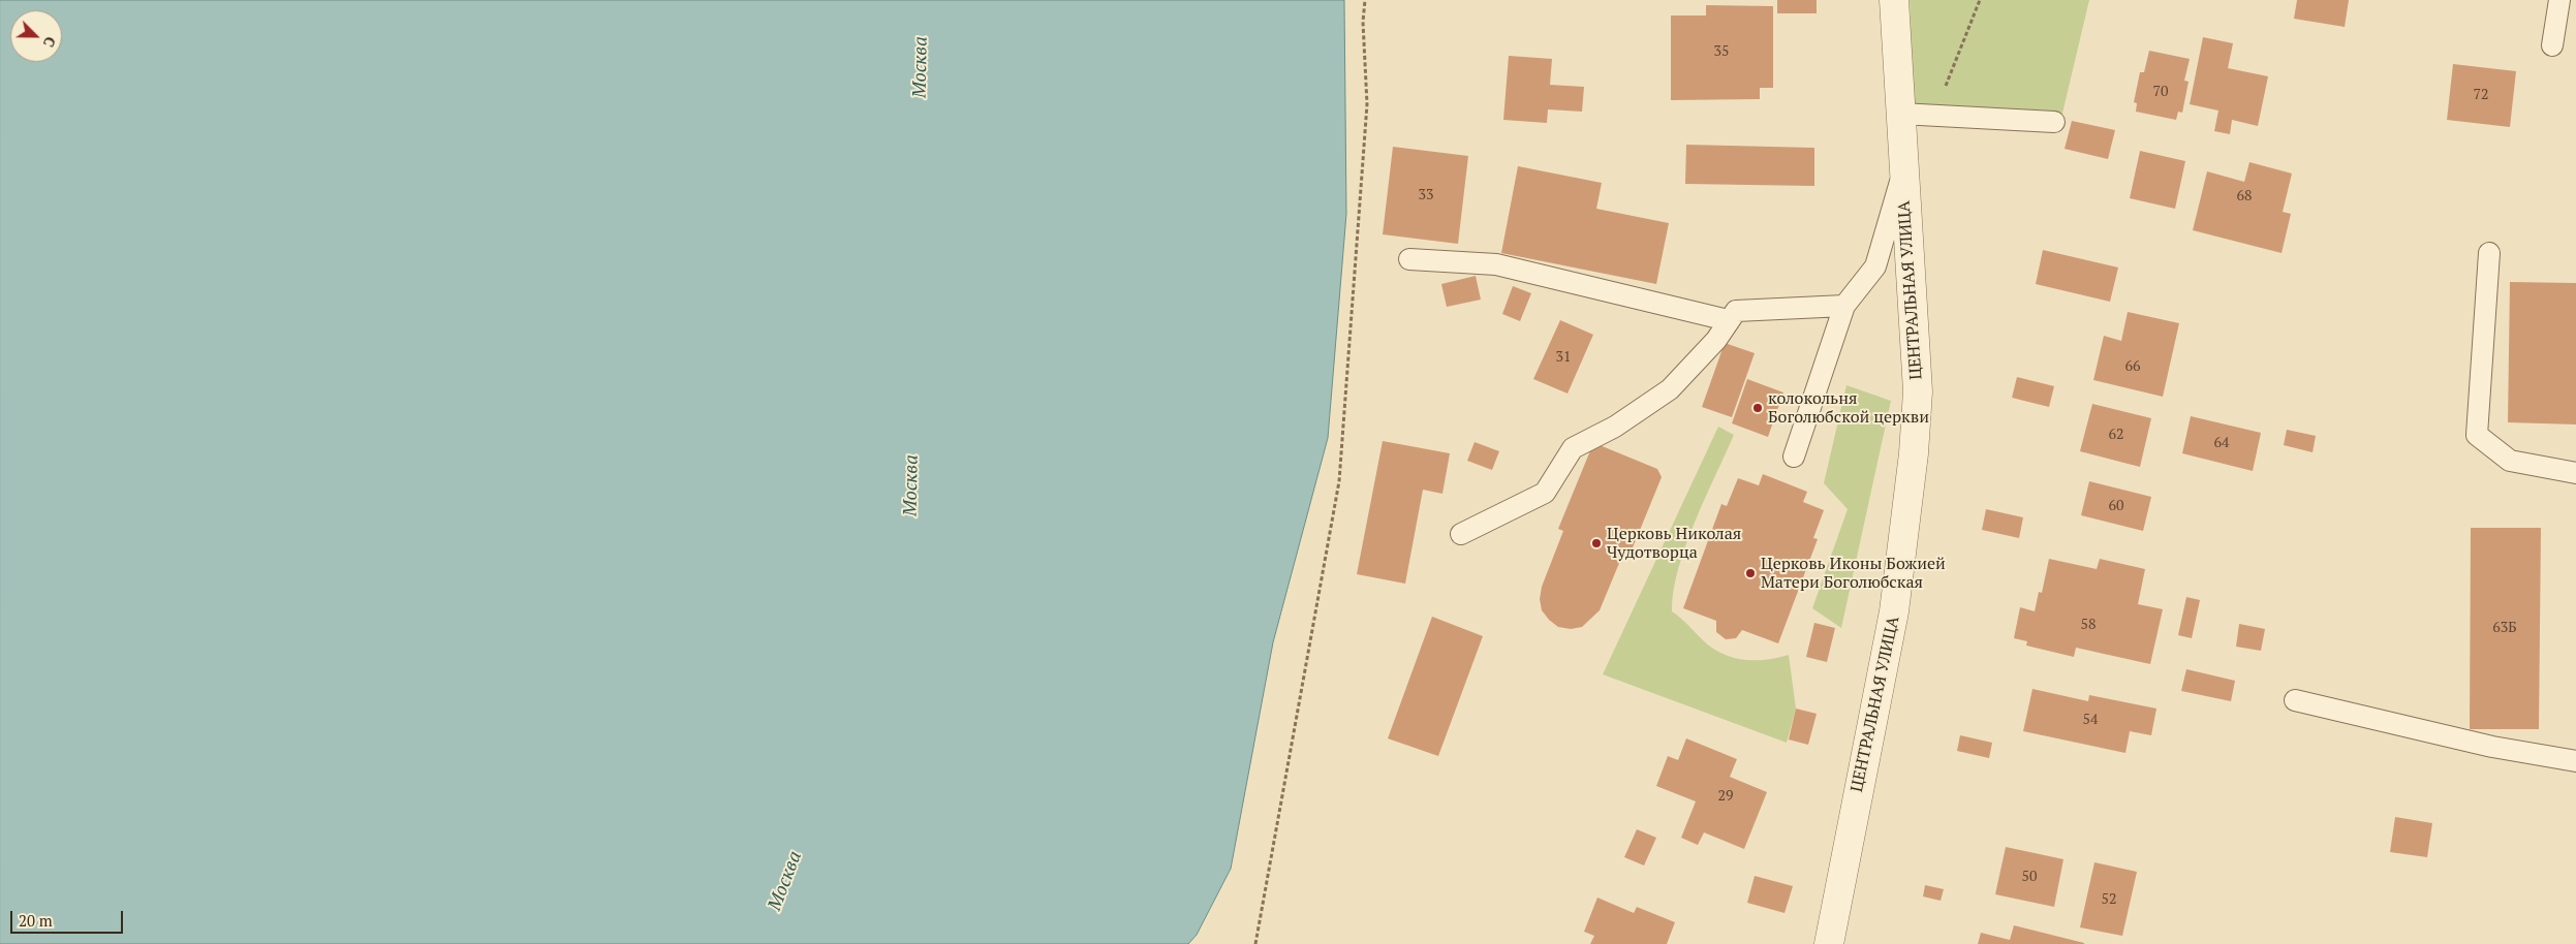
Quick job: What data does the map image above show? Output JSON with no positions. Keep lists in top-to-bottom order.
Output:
{
  "streets": {
    "street": ["ЦЕНТРАЛЬНАЯ УЛИЦА"]
  },
  "water": ["Москва"],
  "places": ["колокольня Боголюбской церкви", "Церковь Николая Чудотворца", "Церковь Иконы Божией Матери Боголюбская"],
  "house_numbers": [
    "35",
    "70",
    "72",
    "33",
    "68",
    "31",
    "66",
    "62",
    "64",
    "60",
    "58",
    "63Б",
    "54",
    "29",
    "50",
    "52"
  ],
  "scale_bar": "20 m",
  "north": "bottom right"
}
